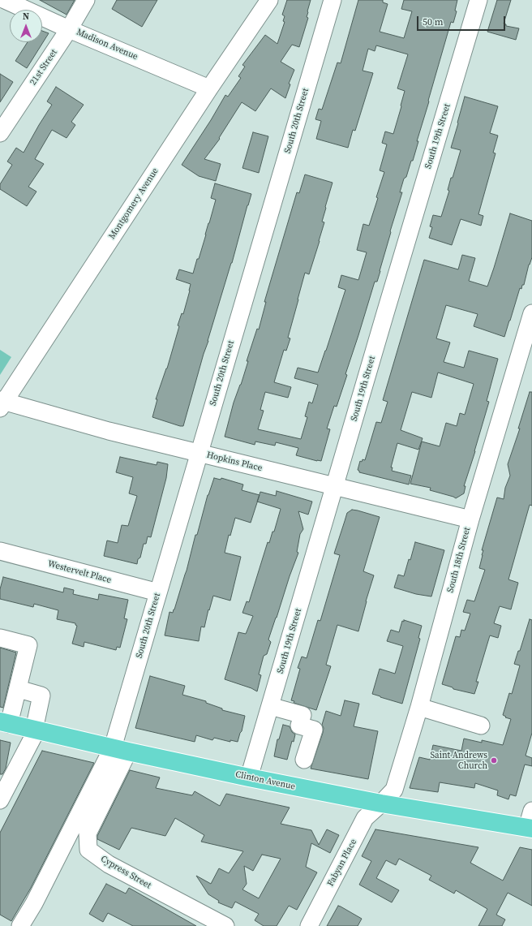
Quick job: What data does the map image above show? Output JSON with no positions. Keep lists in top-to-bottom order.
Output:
{
  "streets": {
    "main road": ["Clinton Avenue"],
    "street": [
      "Madison Avenue",
      "21st Street",
      "South 20th Street",
      "South 19th Street",
      "Montgomery Avenue",
      "Hopkins Place",
      "South 18th Street",
      "Westervelt Place",
      "Fabyan Place",
      "Cypress Street"
    ]
  },
  "crossings": [
    ["Madison Avenue", "21st Street"],
    ["Madison Avenue", "Montgomery Avenue"],
    ["South 20th Street", "Hopkins Place"],
    ["South 20th Street", "Westervelt Place"],
    ["South 20th Street", "Clinton Avenue"],
    ["South 20th Street", "Cypress Street"],
    ["South 19th Street", "Hopkins Place"],
    ["South 19th Street", "Clinton Avenue"],
    ["Montgomery Avenue", "Hopkins Place"],
    ["Hopkins Place", "South 18th Street"],
    ["South 18th Street", "Clinton Avenue"],
    ["South 18th Street", "Fabyan Place"],
    ["Clinton Avenue", "Fabyan Place"],
    ["Clinton Avenue", "Cypress Street"]
  ],
  "places": ["Saint Andrews Church"],
  "scale_bar": "50 m",
  "north": "top"
}
